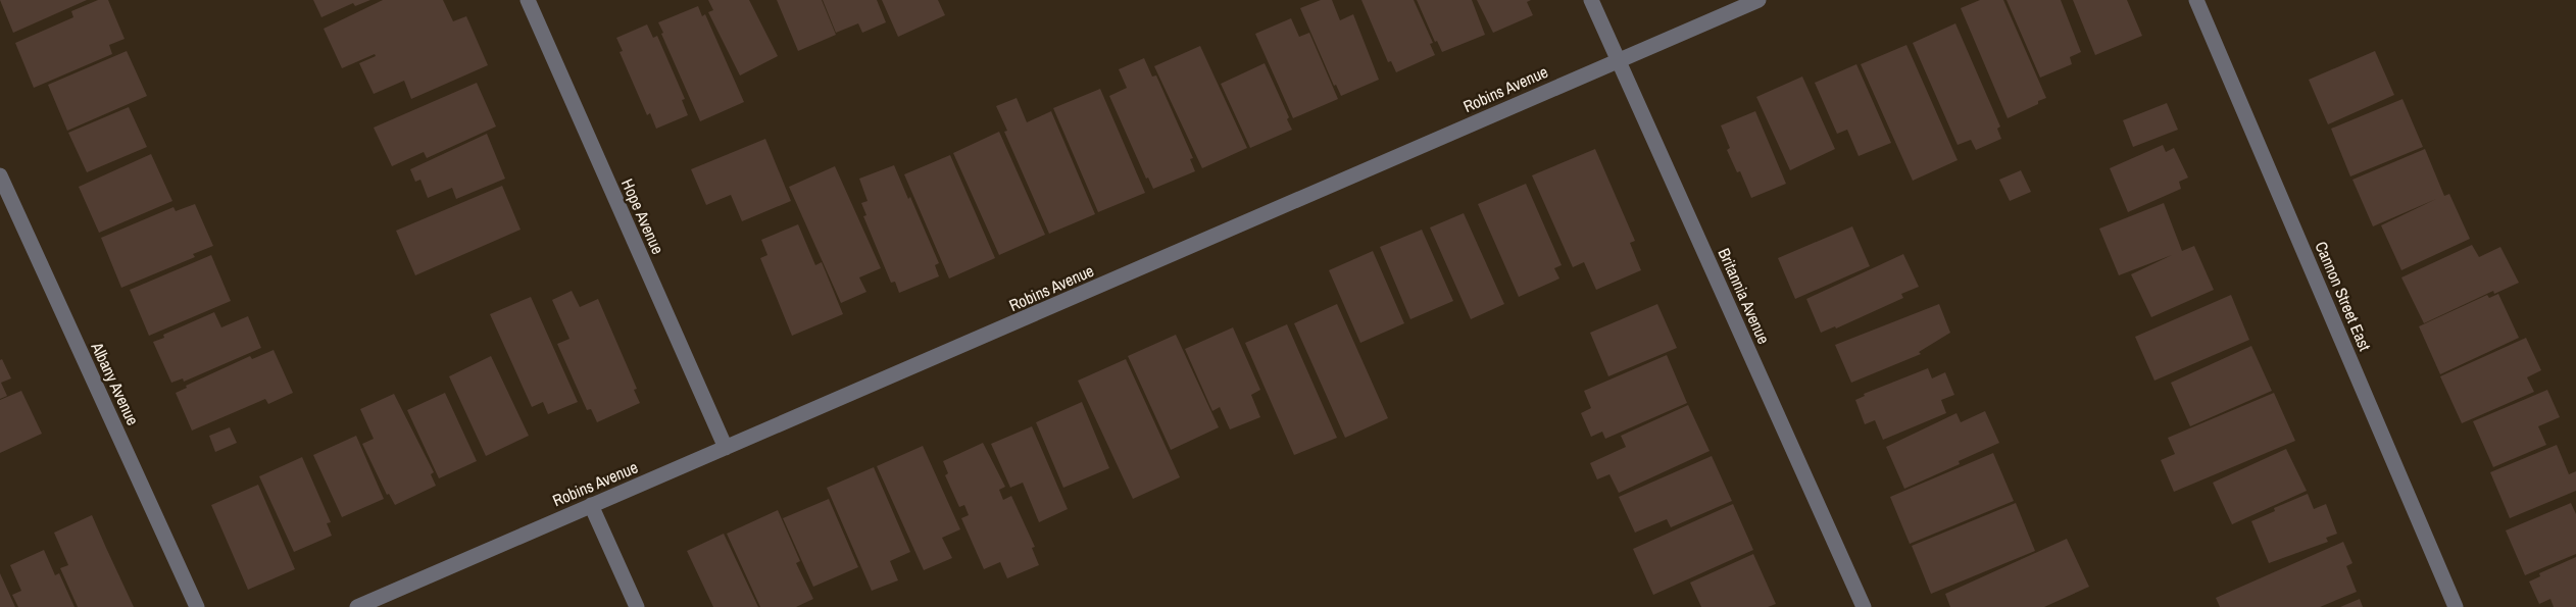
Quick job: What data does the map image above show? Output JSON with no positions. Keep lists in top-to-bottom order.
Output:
{
  "streets": {
    "street": [
      "Robins Avenue",
      "Hope Avenue",
      "Britannia Avenue",
      "Cannon Street East",
      "Albany Avenue"
    ]
  },
  "crossings": [
    ["Robins Avenue", "Hope Avenue"],
    ["Robins Avenue", "Britannia Avenue"]
  ]
}
